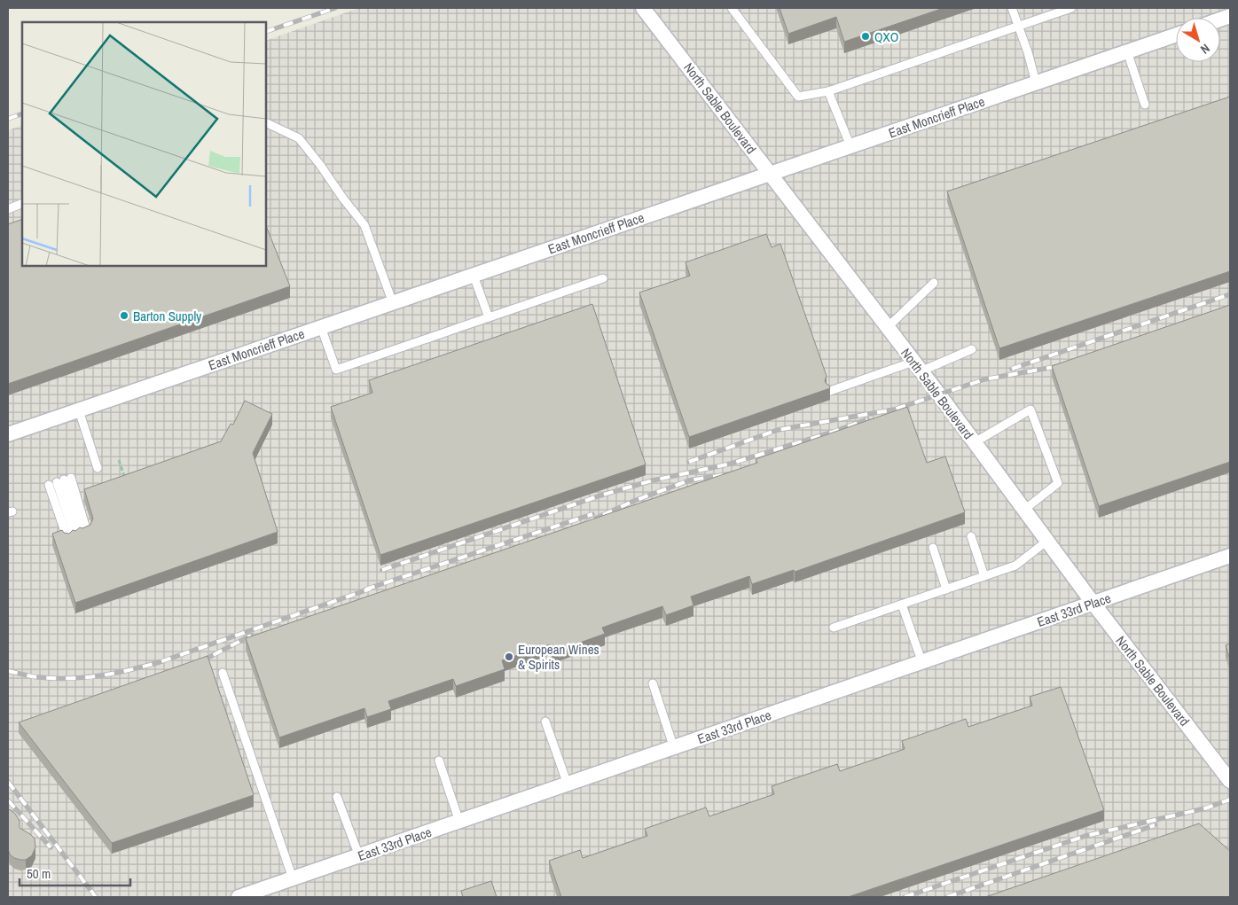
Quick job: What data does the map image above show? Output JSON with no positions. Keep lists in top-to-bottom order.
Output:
{
  "streets": {
    "street": ["North Sable Boulevard", "East Moncrieff Place", "East 33rd Place"]
  },
  "crossings": [
    ["North Sable Boulevard", "East Moncrieff Place"],
    ["North Sable Boulevard", "East 33rd Place"]
  ],
  "places": ["QXO", "Barton Supply", "European Wines & Spirits"],
  "scale_bar": "50 m",
  "north": "bottom right"
}
